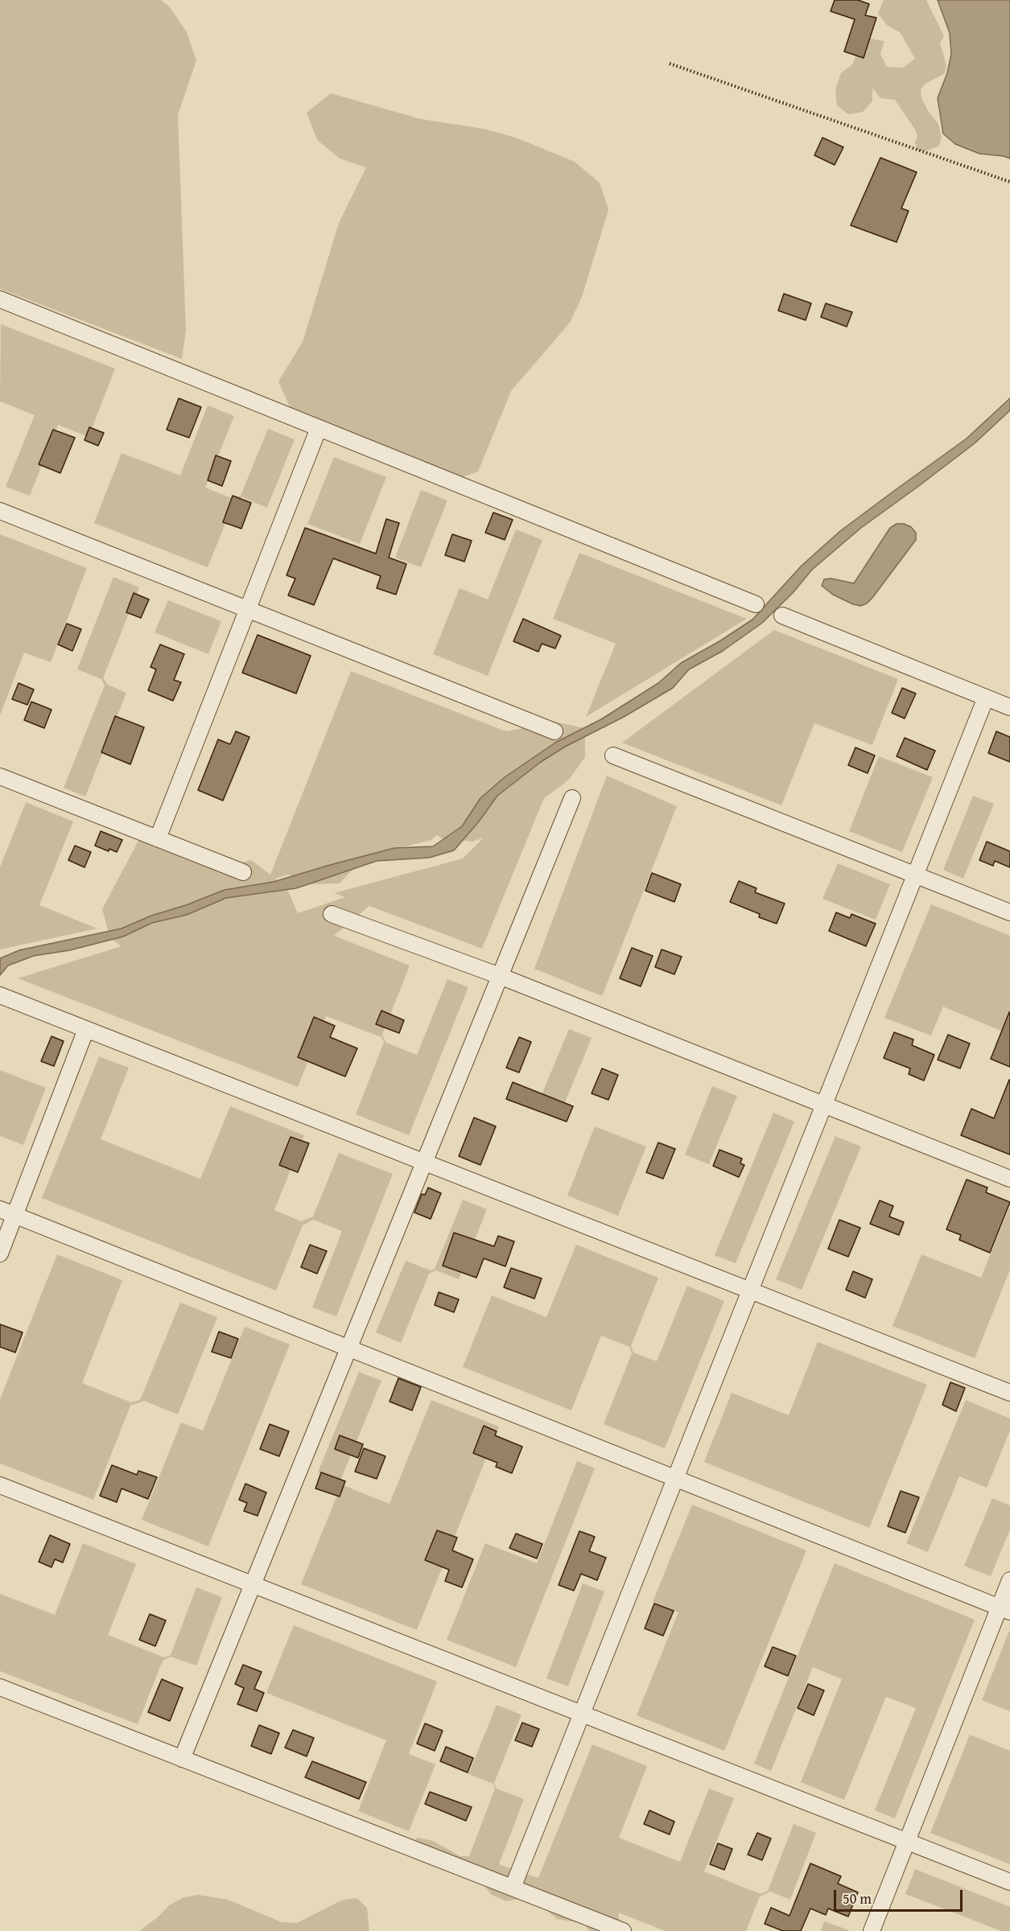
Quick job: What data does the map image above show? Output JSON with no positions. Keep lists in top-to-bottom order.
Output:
{
  "scale_bar": "50 m"
}
